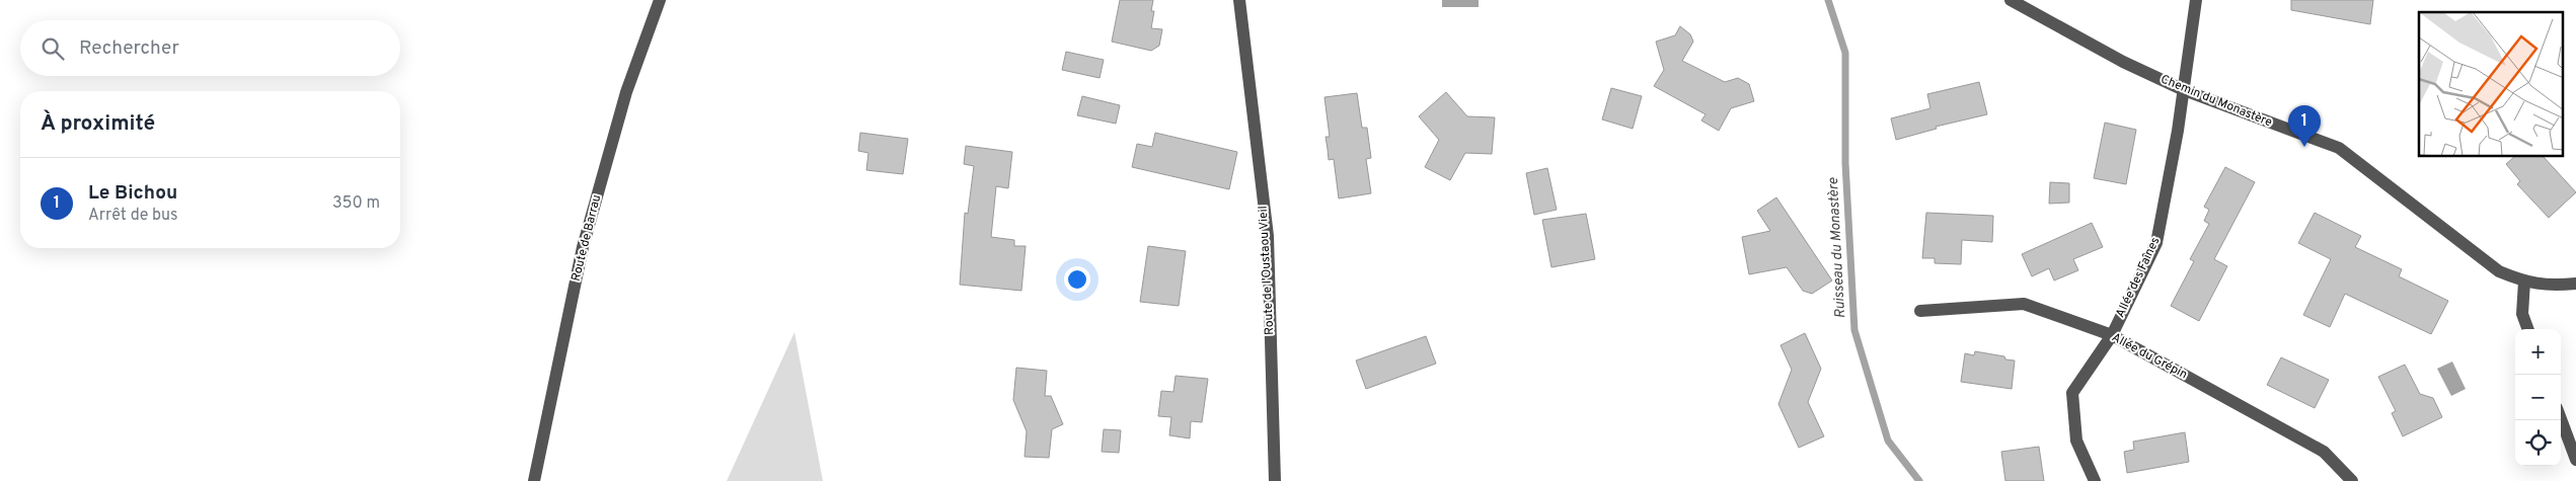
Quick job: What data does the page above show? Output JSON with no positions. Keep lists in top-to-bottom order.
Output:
{
  "streets": {
    "street": [
      "Chemin du Monastère",
      "Route de Barrau",
      "Route de l'Oustaou Vieil",
      "Allée des Faînes",
      "Allée du Grépin"
    ]
  },
  "crossings": [
    ["Chemin du Monastère", "Allée des Faînes"],
    ["Allée des Faînes", "Allée du Grépin"]
  ],
  "water": ["Ruisseau du Monastère"],
  "page": {
    "search": "Rechercher",
    "heading": "À proximité",
    "pins": "1",
    "list": [
      {
        "mark": "1",
        "name": "Le Bichou",
        "note": "Arrêt de bus",
        "value": "350 m"
      }
    ],
    "map_buttons": ["+", "−"]
  }
}
